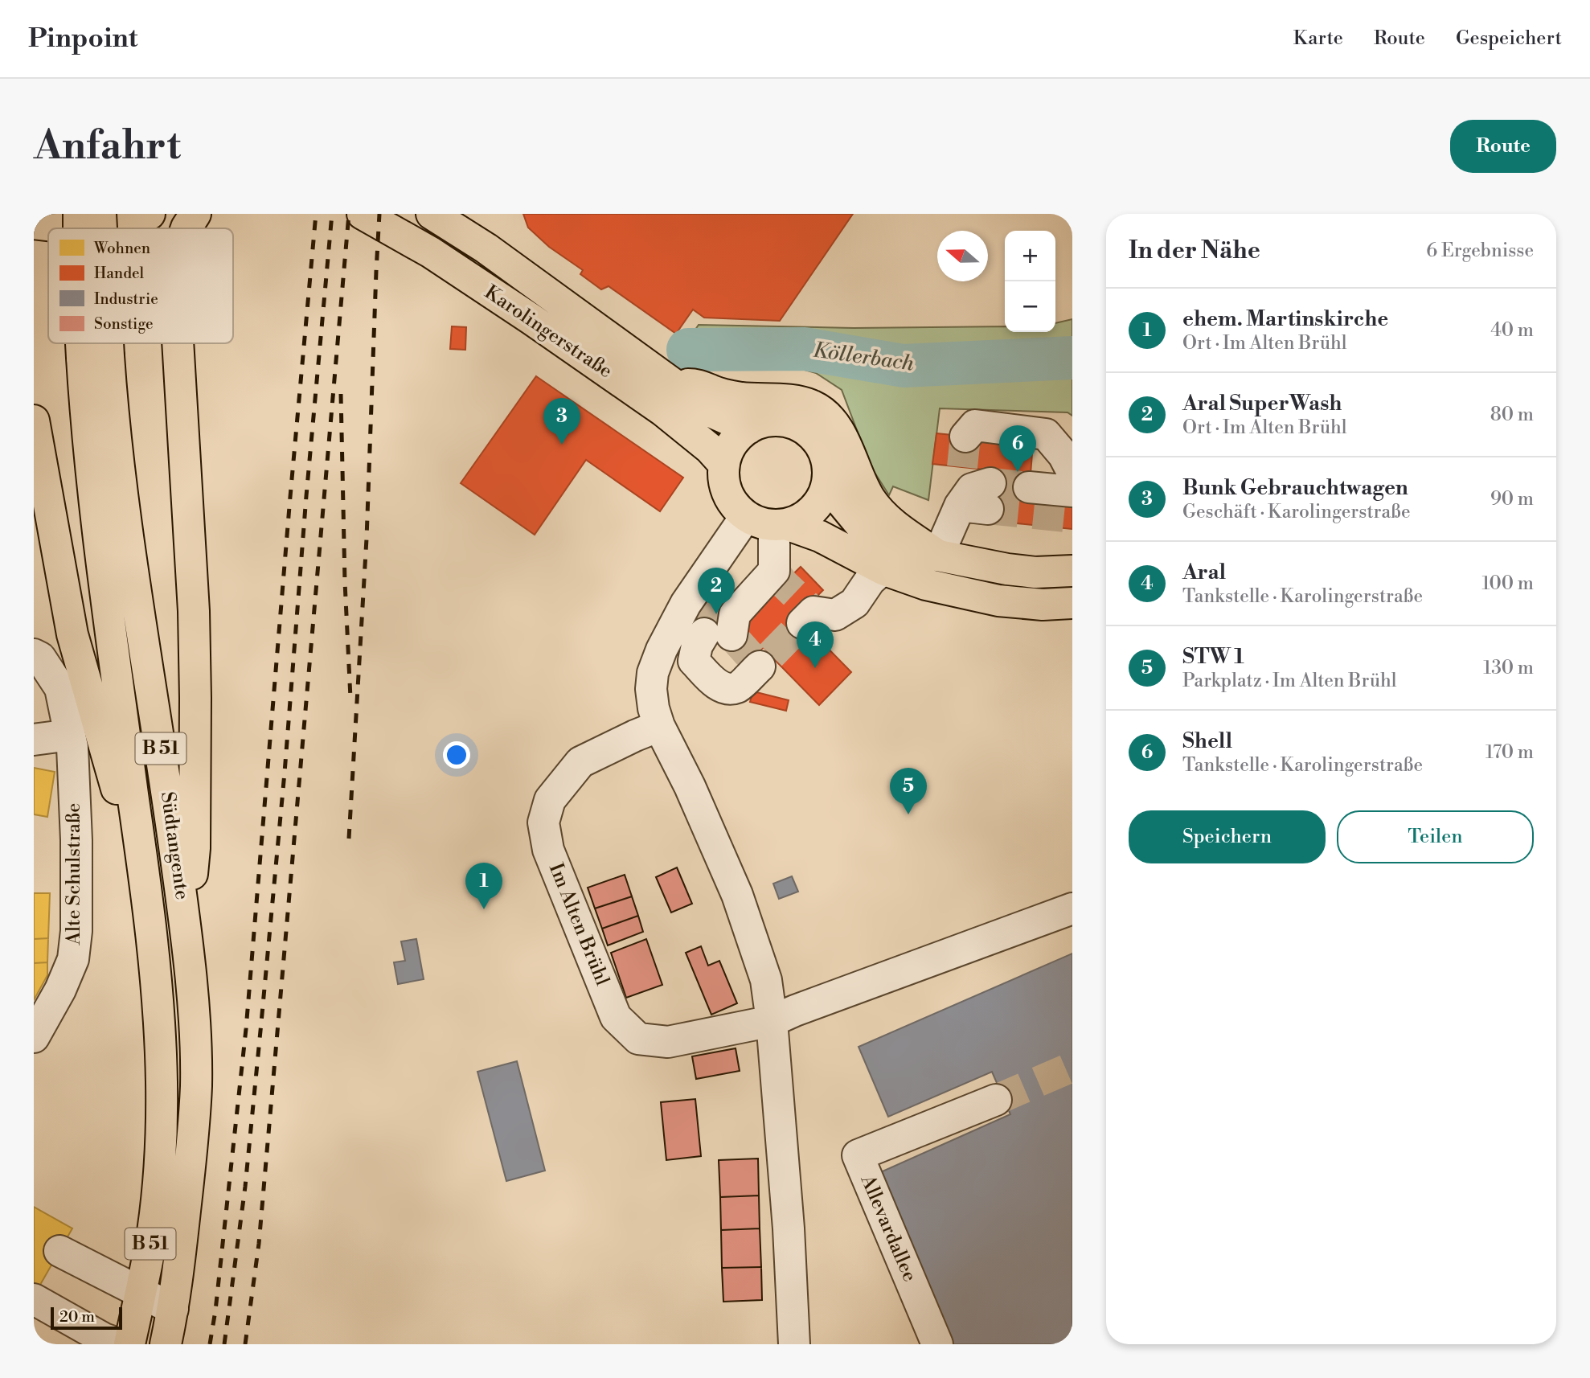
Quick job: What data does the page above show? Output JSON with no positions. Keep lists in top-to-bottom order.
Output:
{
  "streets": {
    "main road": ["Karolingerstraße", "B 51", "Südtangente"],
    "street": ["Alte Schulstraße", "Im Alten Brühl", "Allevardallee"]
  },
  "water": ["Köllerbach"],
  "legend": [
    "Wohnen",
    "Handel",
    "Industrie",
    "Sonstige"
  ],
  "scale_bar": "20 m",
  "north": "left",
  "page": {
    "header": "Pinpoint",
    "nav": ["Karte", "Route", "Gespeichert"],
    "buttons": [
      "Route",
      ["Speichern", "Teilen"]
    ],
    "title": "Anfahrt",
    "heading": ["In der Nähe", "6 Ergebnisse"],
    "map_buttons": ["+", "−"],
    "list": [
      {
        "mark": "1",
        "name": "ehem. Martinskirche",
        "note": "Ort · Im Alten Brühl",
        "value": "40 m"
      },
      {
        "mark": "2",
        "name": "Aral SuperWash",
        "note": "Ort · Im Alten Brühl",
        "value": "80 m"
      },
      {
        "mark": "3",
        "name": "Bunk Gebrauchtwagen",
        "note": "Geschäft · Karolingerstraße",
        "value": "90 m"
      },
      {
        "mark": "4",
        "name": "Aral",
        "note": "Tankstelle · Karolingerstraße",
        "value": "100 m"
      },
      {
        "mark": "5",
        "name": "STW 1",
        "note": "Parkplatz · Im Alten Brühl",
        "value": "130 m"
      },
      {
        "mark": "6",
        "name": "Shell",
        "note": "Tankstelle · Karolingerstraße",
        "value": "170 m"
      }
    ],
    "pins": [
      "3",
      "6",
      "2",
      "4",
      "5",
      "1"
    ],
    "scale": "20 m"
  }
}
